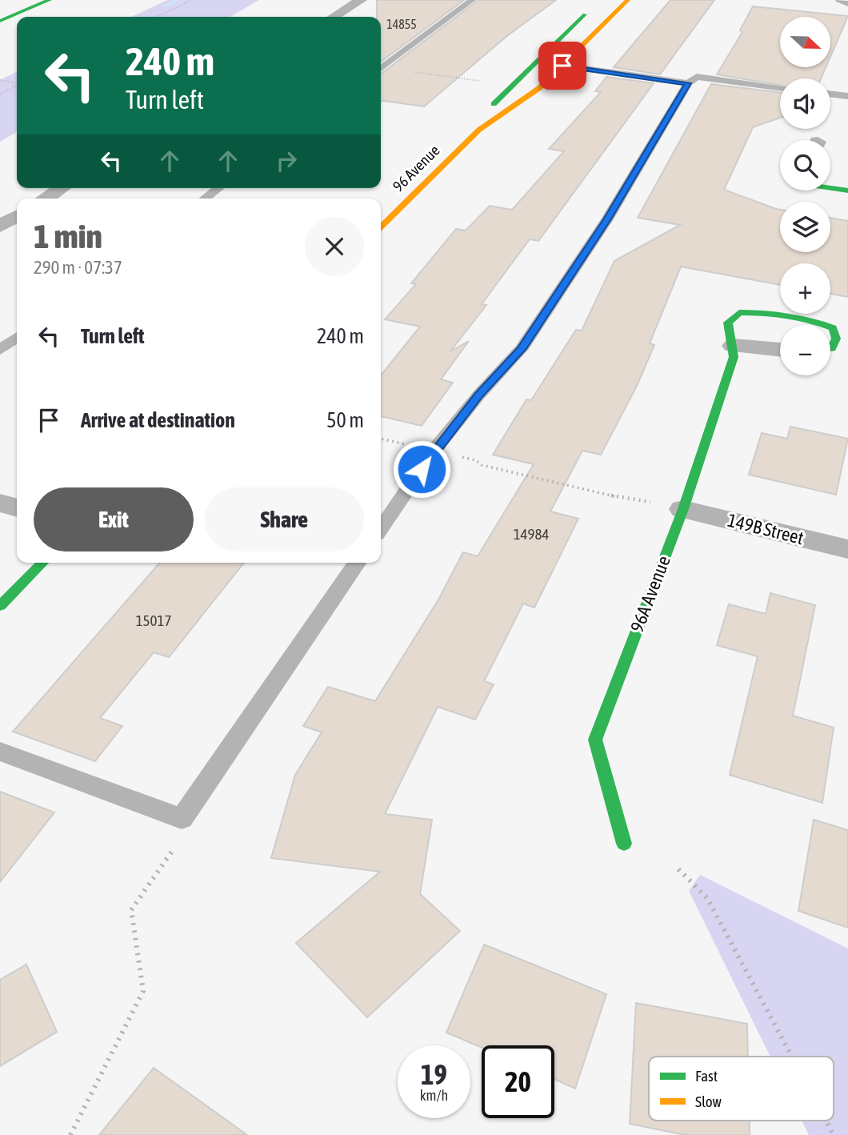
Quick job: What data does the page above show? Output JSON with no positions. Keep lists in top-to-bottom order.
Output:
{
  "streets": {
    "main road": ["96 Avenue", "96A Avenue"],
    "street": ["149B Street"]
  },
  "crossings": [
    ["149B Street", "96A Avenue"]
  ],
  "house_numbers": ["14855", "14984", "15017"],
  "legend": ["Fast", "Slow"],
  "north": "right",
  "page": {
    "map_buttons": ["+", "−"],
    "turn": ["240 m", "Turn left"],
    "heading": ["1 min", "290 m · 07:37"],
    "list": [
      {
        "name": "Turn left",
        "value": "240 m"
      },
      {
        "name": "Arrive at destination",
        "value": "50 m"
      }
    ],
    "buttons": ["Exit", "Share"],
    "speed": "19 km/h",
    "limit": "20"
  }
}
